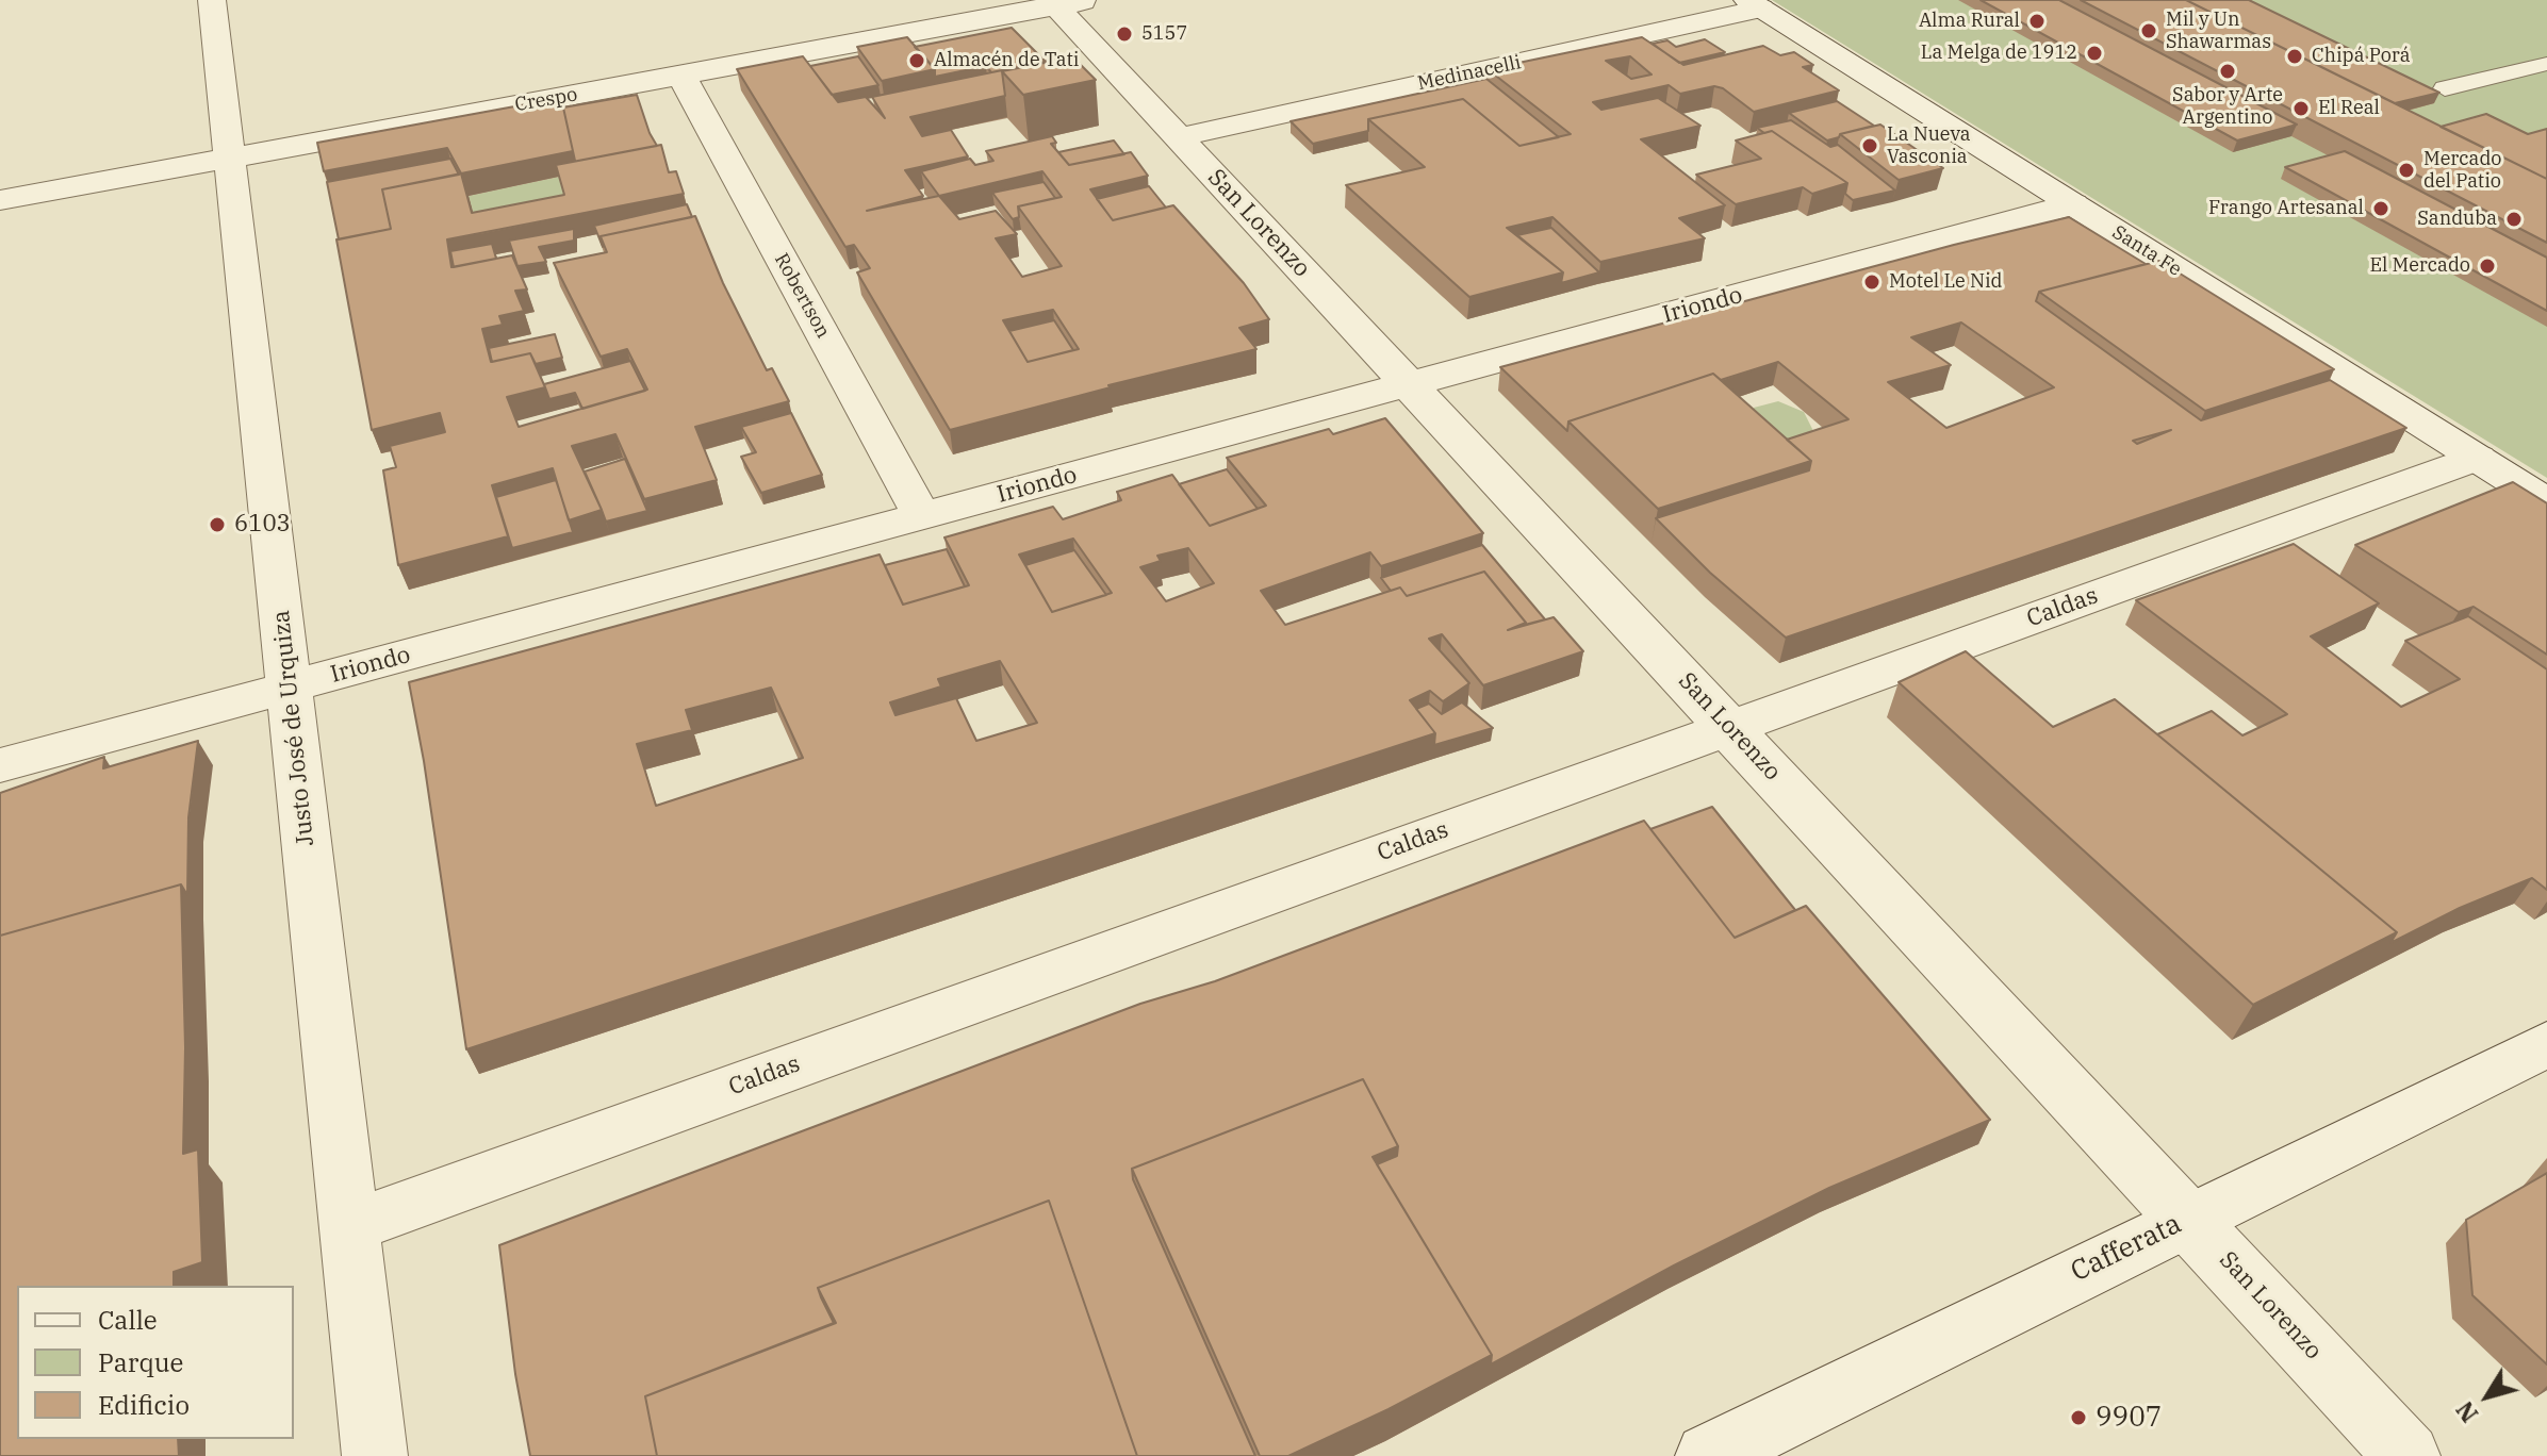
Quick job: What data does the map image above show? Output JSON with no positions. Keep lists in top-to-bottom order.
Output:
{
  "streets": {
    "street": [
      "Medinacelli",
      "Crespo",
      "San Lorenzo",
      "Santa Fe",
      "Robertson",
      "Iriondo",
      "Caldas",
      "Justo José de Urquiza",
      "Cafferata"
    ]
  },
  "crossings": [
    ["Medinacelli", "San Lorenzo"],
    ["Medinacelli", "Santa Fe"],
    ["Crespo", "San Lorenzo"],
    ["Crespo", "Robertson"],
    ["Crespo", "Justo José de Urquiza"],
    ["San Lorenzo", "Iriondo"],
    ["San Lorenzo", "Caldas"],
    ["San Lorenzo", "Cafferata"],
    ["Santa Fe", "Iriondo"],
    ["Santa Fe", "Caldas"],
    ["Robertson", "Iriondo"],
    ["Iriondo", "Justo José de Urquiza"],
    ["Caldas", "Justo José de Urquiza"]
  ],
  "places": [
    "Alma Rural",
    "Mil y Un Shawarmas",
    "5157",
    "La Melga de 1912",
    "Chipá Porá",
    "Almacén de Tati",
    "Sabor y Arte Argentino",
    "El Real",
    "La Nueva Vasconia",
    "Mercado del Patio",
    "Frango Artesanal",
    "Sanduba",
    "El Mercado",
    "Motel Le Nid",
    "6103",
    "9907"
  ],
  "legend": ["Calle", "Parque", "Edificio"],
  "north": "bottom left"
}
